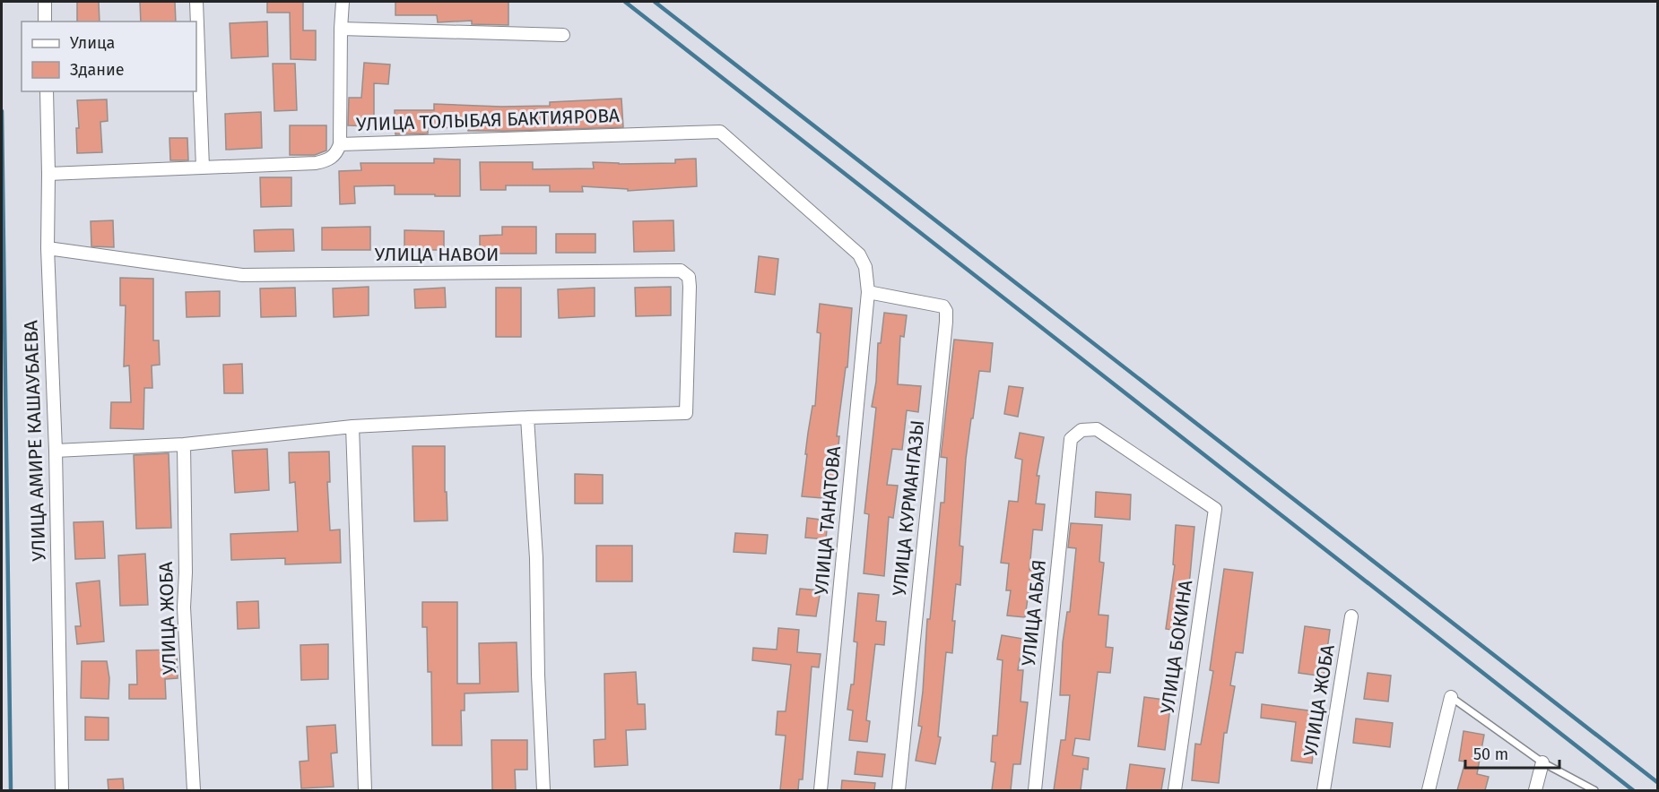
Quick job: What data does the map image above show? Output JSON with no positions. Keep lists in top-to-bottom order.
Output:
{
  "streets": {
    "street": [
      "УЛИЦА ТОЛЫБАЯ БАКТИЯРОВА",
      "УЛИЦА НАВОИ",
      "УЛИЦА АМИРЕ КАШАУБАЕВА",
      "УЛИЦА КУРМАНГАЗЫ",
      "УЛИЦА ТАНАТОВА",
      "УЛИЦА АБАЯ",
      "УЛИЦА ЖОБА",
      "УЛИЦА БОКИНА"
    ]
  },
  "crossings": [
    ["УЛИЦА ТОЛЫБАЯ БАКТИЯРОВА", "УЛИЦА АМИРЕ КАШАУБАЕВА"],
    ["УЛИЦА ТОЛЫБАЯ БАКТИЯРОВА", "УЛИЦА ТАНАТОВА"],
    ["УЛИЦА НАВОИ", "УЛИЦА АМИРЕ КАШАУБАЕВА"],
    ["УЛИЦА КУРМАНГАЗЫ", "УЛИЦА ТАНАТОВА"],
    ["УЛИЦА АБАЯ", "УЛИЦА БОКИНА"]
  ],
  "legend": ["Улица", "Здание"],
  "scale_bar": "50 m"
}
